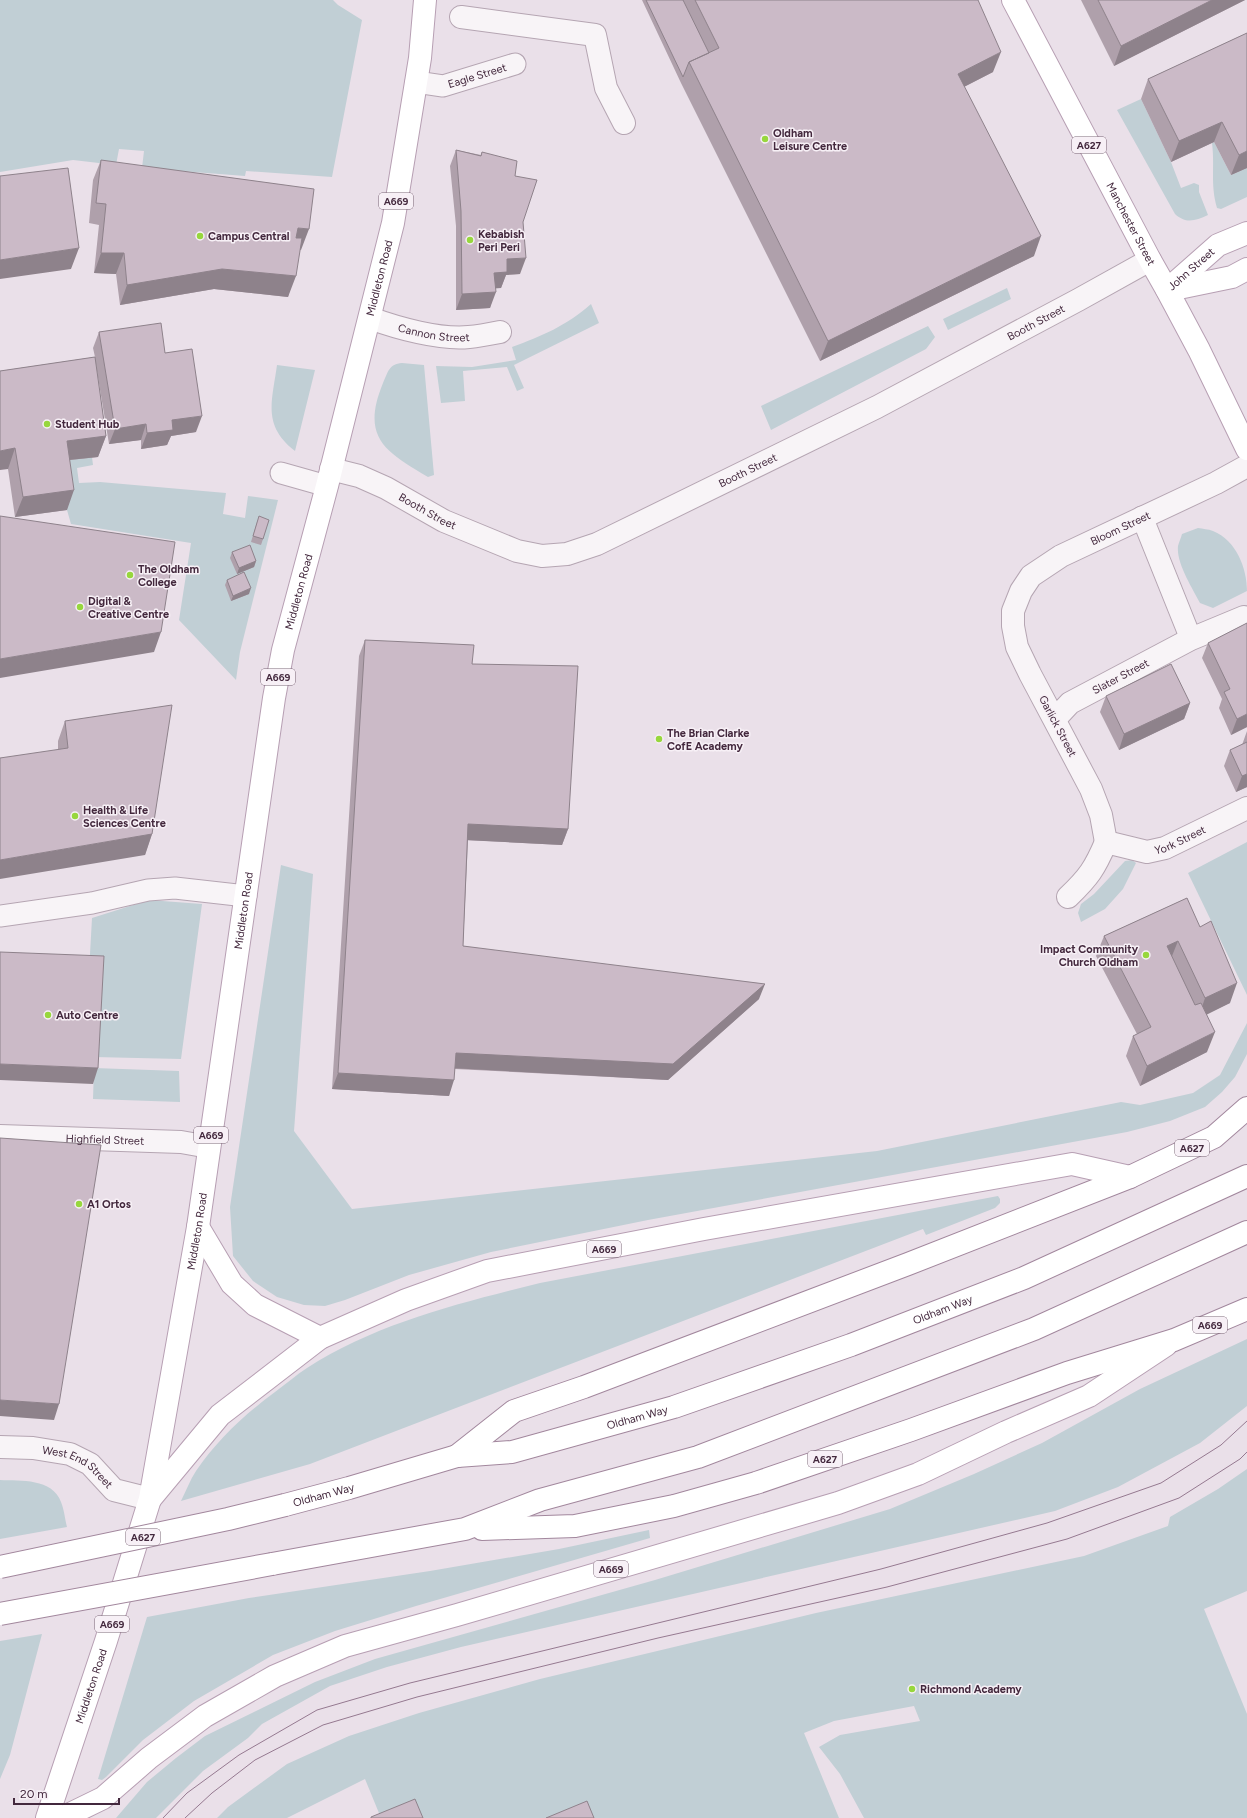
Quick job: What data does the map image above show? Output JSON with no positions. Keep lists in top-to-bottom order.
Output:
{
  "streets": {
    "main road": [
      "A627",
      "A669",
      "Manchester Street",
      "John Street",
      "Middleton Road",
      "Oldham Way"
    ],
    "street": [
      "Booth Street",
      "Cannon Street",
      "Bloom Street",
      "Slater Street",
      "Garlick Street",
      "York Street",
      "Highfield Street",
      "West End Street"
    ],
    "lane": ["Eagle Street"]
  },
  "crossings": [
    ["Eagle Street", "Middleton Road"],
    ["A627", "A669"],
    ["A627", "Oldham Way"],
    ["A669", "Middleton Road"],
    ["A669", "West End Street"],
    ["Manchester Street", "John Street"],
    ["Manchester Street", "Booth Street"],
    ["Middleton Road", "Booth Street"],
    ["Middleton Road", "Cannon Street"],
    ["Middleton Road", "Highfield Street"],
    ["Middleton Road", "West End Street"],
    ["Bloom Street", "Garlick Street"],
    ["Slater Street", "Garlick Street"],
    ["Garlick Street", "York Street"]
  ],
  "places": [
    "Oldham Leisure Centre",
    "Campus Central",
    "Kebabish Peri Peri",
    "Student Hub",
    "The Oldham College",
    "Digital & Creative Centre",
    "The Brian Clarke CofE Academy",
    "Health & Life Sciences Centre",
    "Impact Community Church Oldham",
    "Auto Centre",
    "A1 Ortos",
    "Richmond Academy"
  ],
  "scale_bar": "20 m"
}
